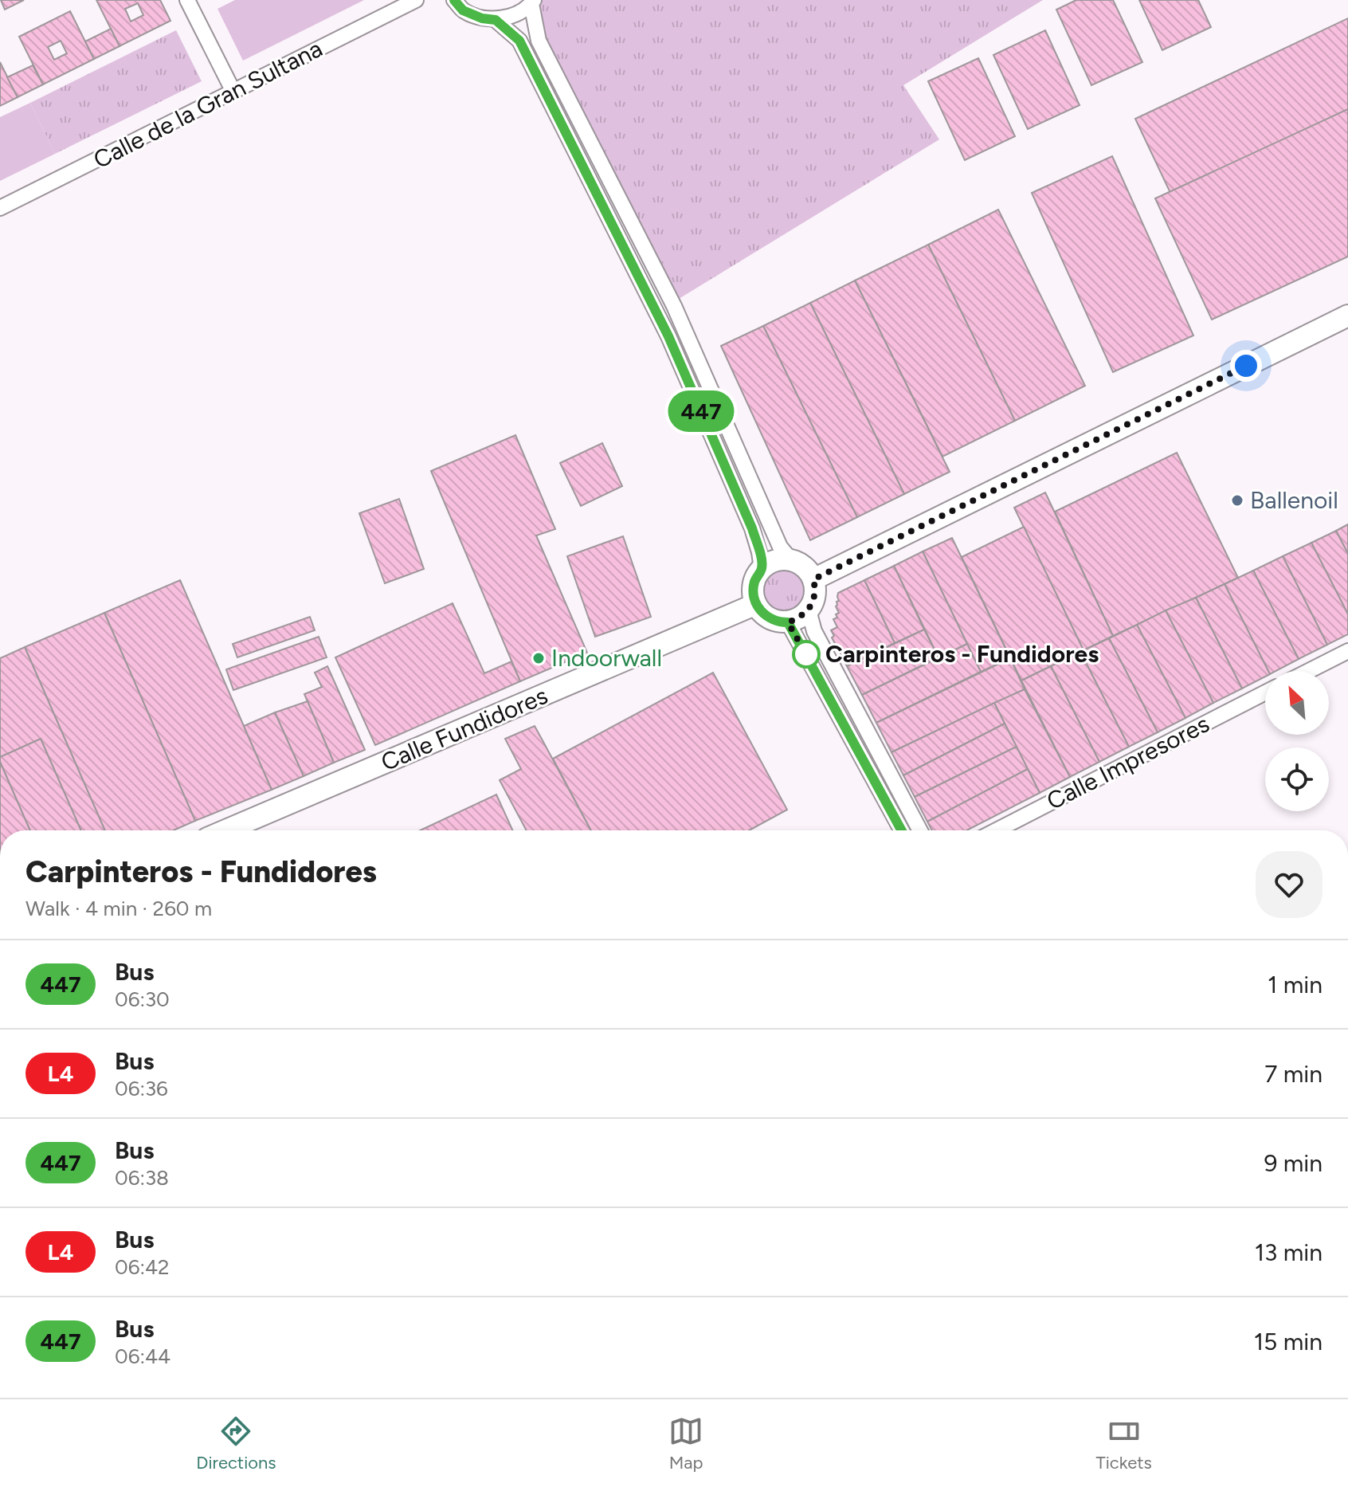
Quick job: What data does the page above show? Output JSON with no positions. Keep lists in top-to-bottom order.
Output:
{
  "streets": {
    "street": ["Calle de la Gran Sultana", "Calle Fundidores", "Calle Impresores"]
  },
  "places": ["Ballenoil", "Carpinteros - Fundidores", "Indoorwall"],
  "lines": ["bus line 447"],
  "north": "top left",
  "page": {
    "on_map": "447",
    "heading": ["Carpinteros - Fundidores", "Walk · 4 min · 260 m"],
    "list": [
      {
        "mark": "447",
        "name": "Bus",
        "note": "06:30",
        "value": "1 min"
      },
      {
        "mark": "L4",
        "name": "Bus",
        "note": "06:36",
        "value": "7 min"
      },
      {
        "mark": "447",
        "name": "Bus",
        "note": "06:38",
        "value": "9 min"
      },
      {
        "mark": "L4",
        "name": "Bus",
        "note": "06:42",
        "value": "13 min"
      },
      {
        "mark": "447",
        "name": "Bus",
        "note": "06:44",
        "value": "15 min"
      }
    ],
    "tabs": ["Directions", "Map", "Tickets"]
  }
}
